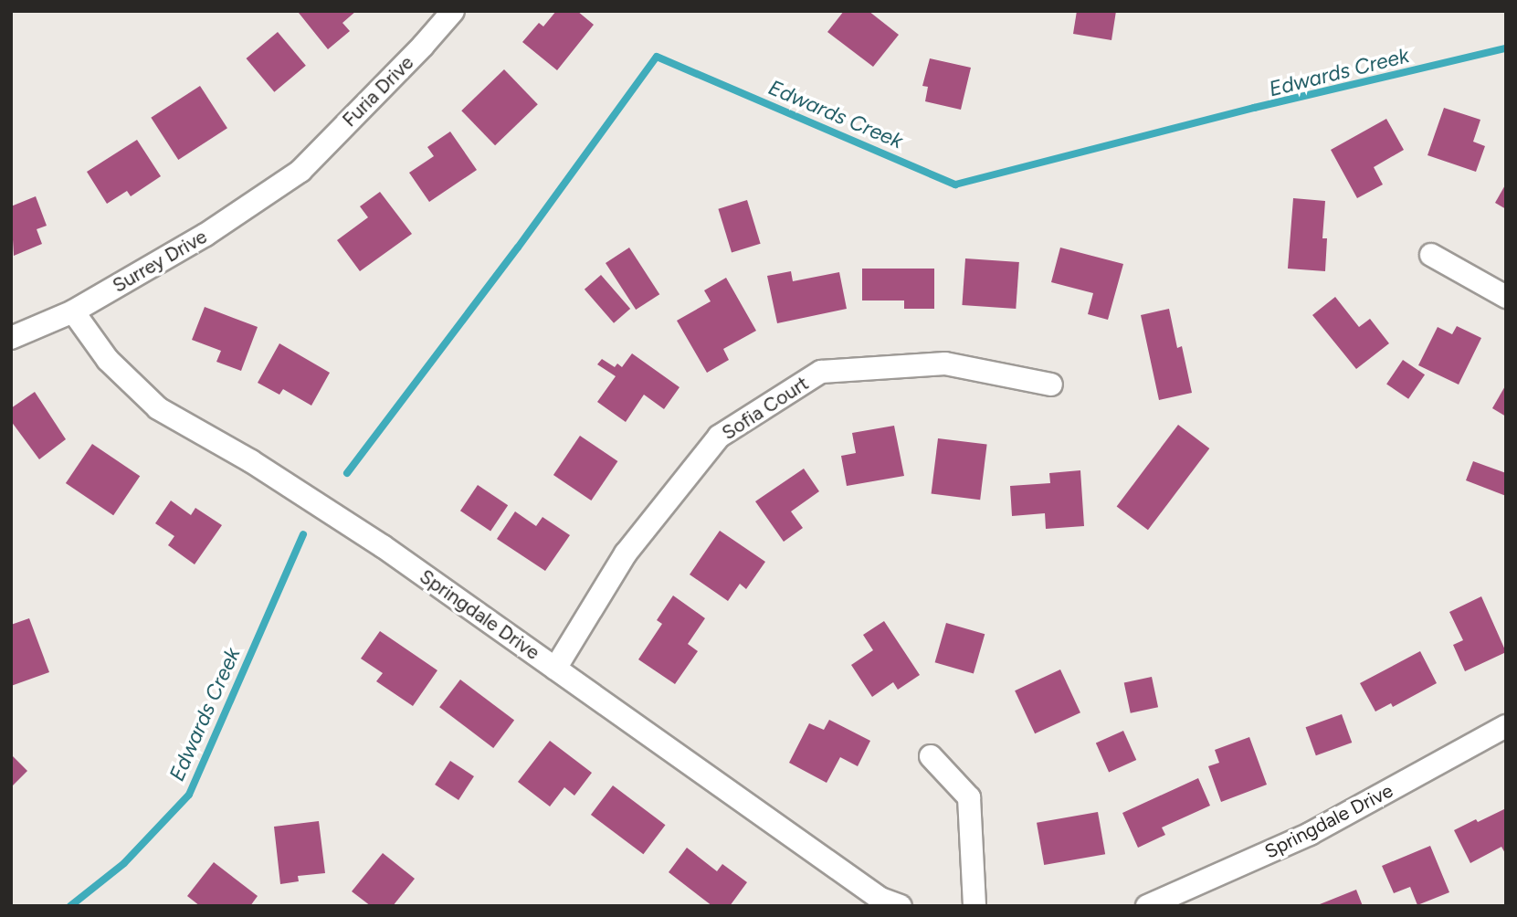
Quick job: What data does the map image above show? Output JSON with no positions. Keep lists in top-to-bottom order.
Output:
{
  "streets": {
    "street": [
      "Furia Drive",
      "Surrey Drive",
      "Sofia Court",
      "Springdale Drive"
    ]
  },
  "crossings": [
    ["Furia Drive", "Surrey Drive"],
    ["Surrey Drive", "Springdale Drive"],
    ["Sofia Court", "Springdale Drive"]
  ],
  "water": ["Edwards Creek"]
}
